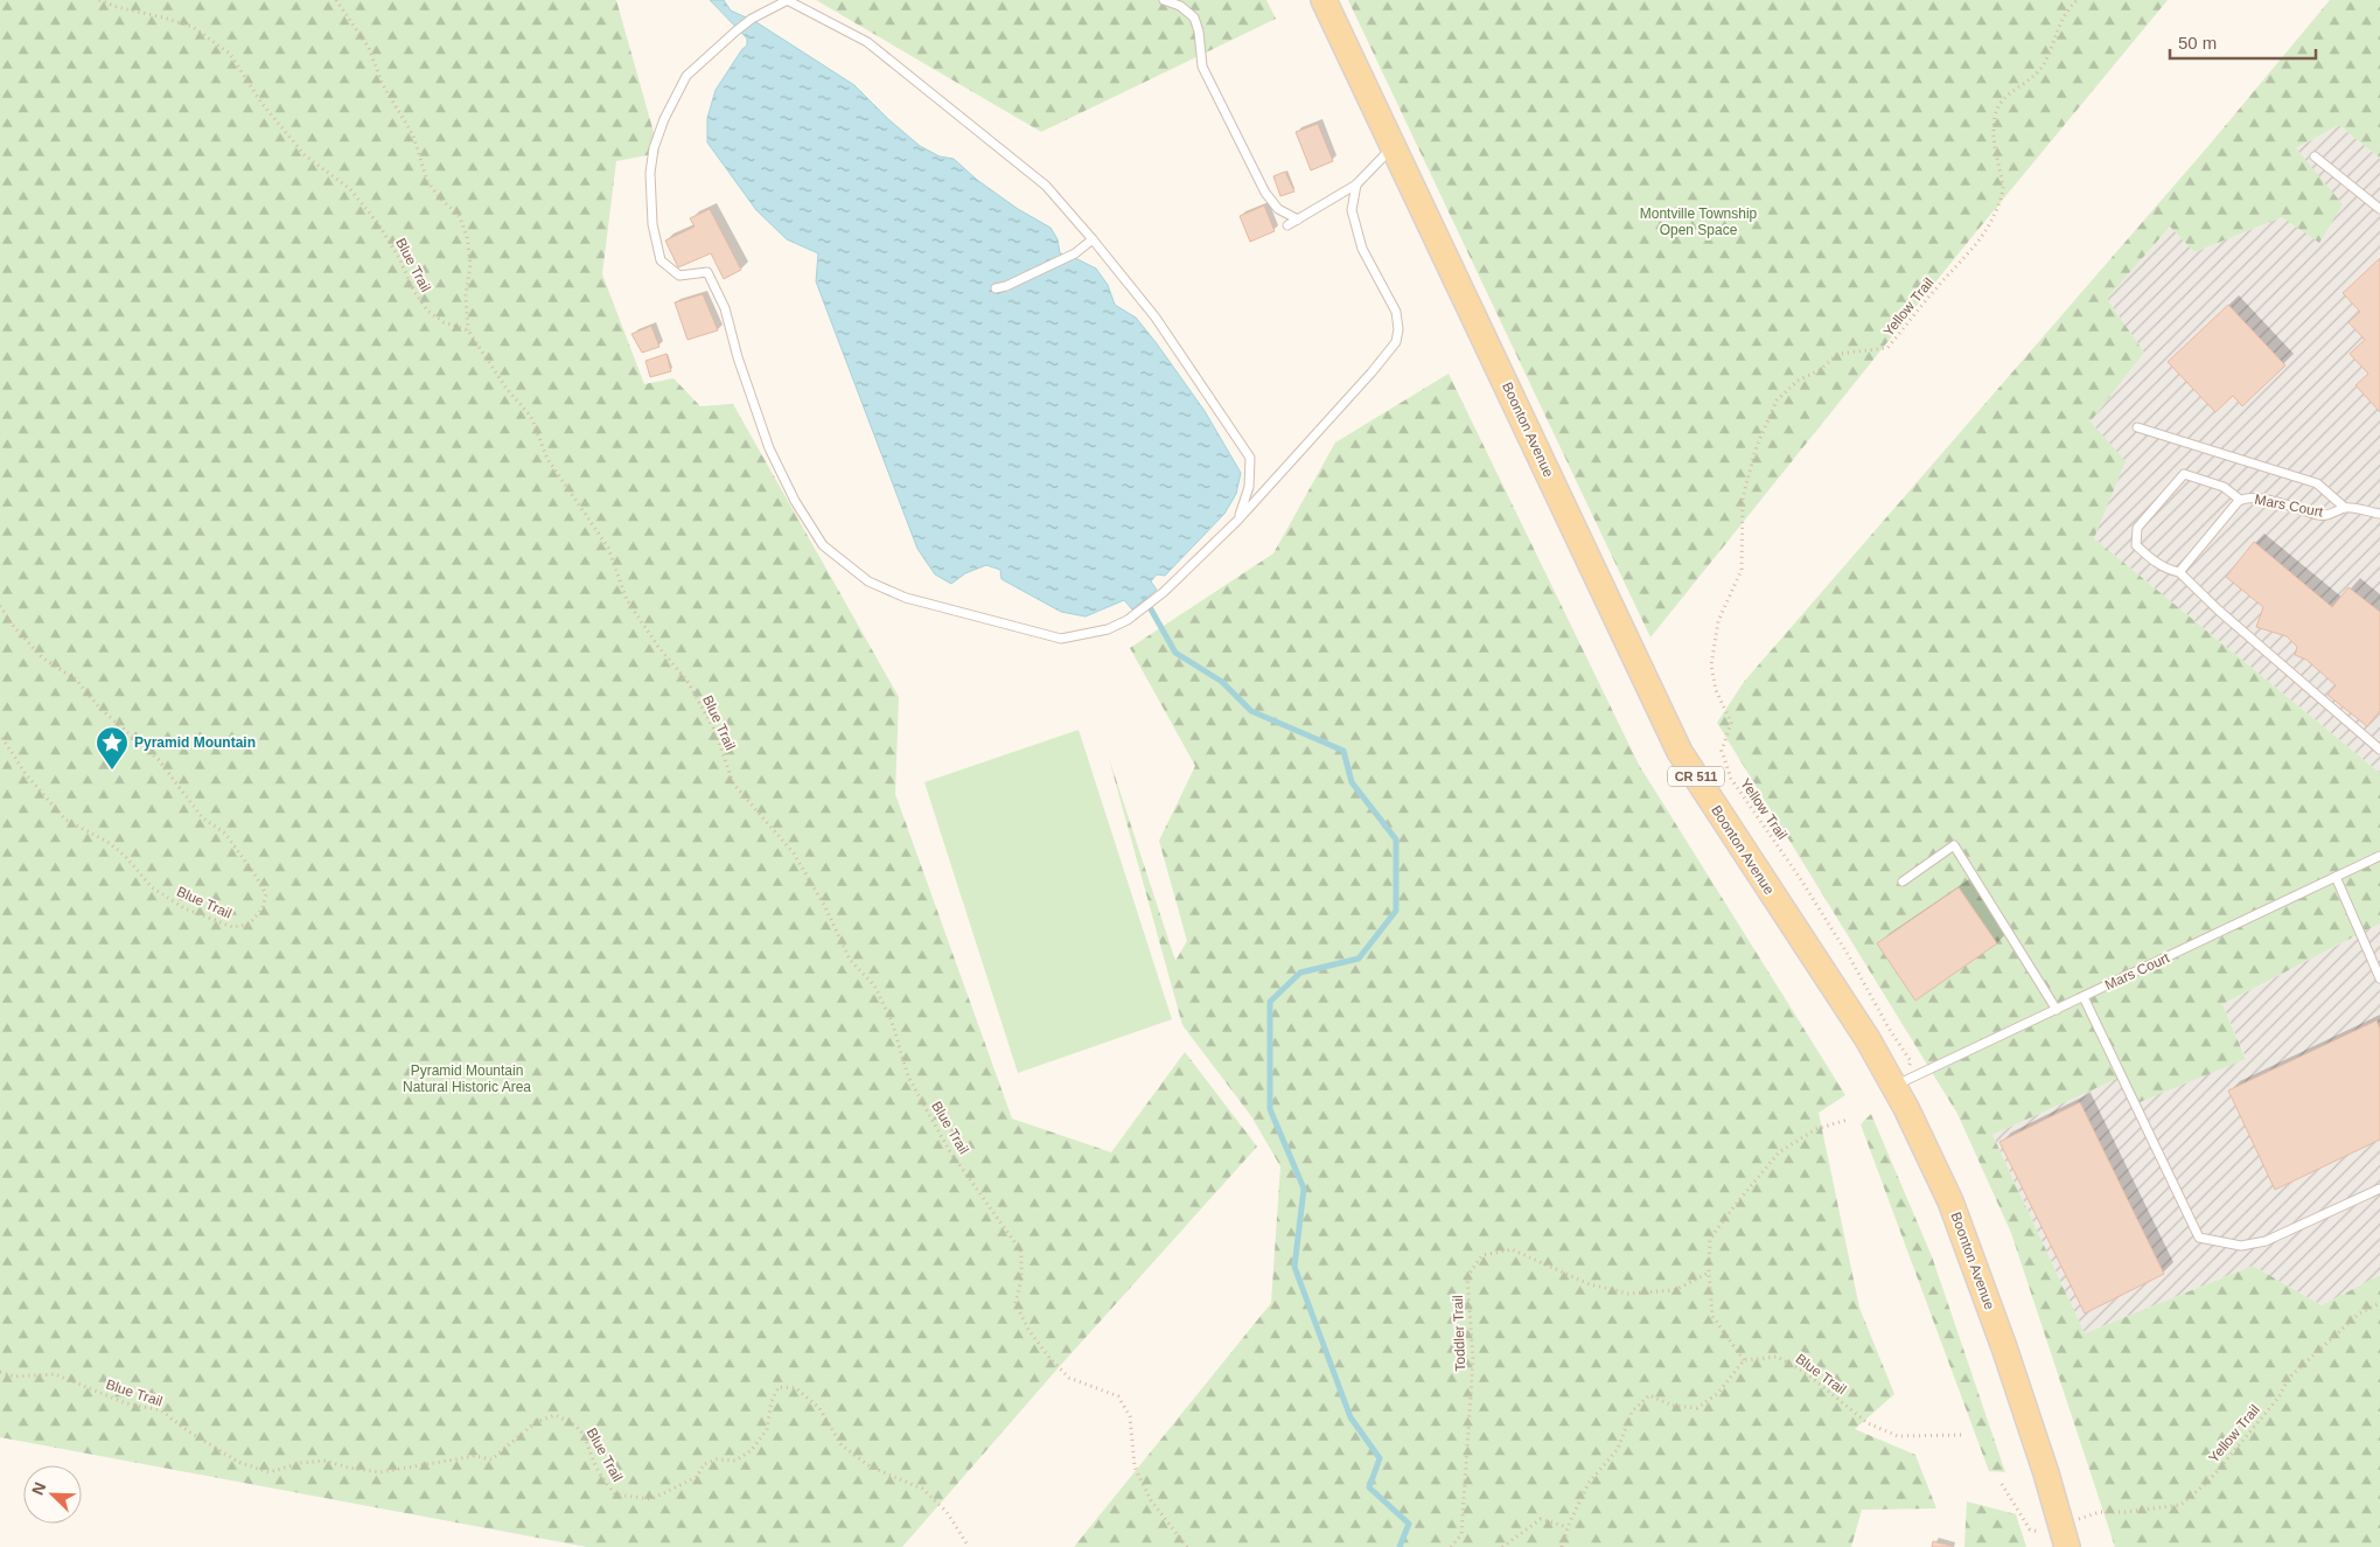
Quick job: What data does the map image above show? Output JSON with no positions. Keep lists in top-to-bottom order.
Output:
{
  "streets": {
    "main road": ["Boonton Avenue", "CR 511"],
    "lane": ["Mars Court"],
    "path": ["Blue Trail", "Yellow Trail", "Toddler Trail"]
  },
  "crossings": [
    ["Yellow Trail", "Boonton Avenue"],
    ["Yellow Trail", "Mars Court"],
    ["Boonton Avenue", "Mars Court"]
  ],
  "parks": ["Montville Township Open Space", "Pyramid Mountain Natural Historic Area"],
  "places": {
    "place": ["Pyramid Mountain"]
  },
  "scale_bar": "50 m",
  "north": "top left"
}
